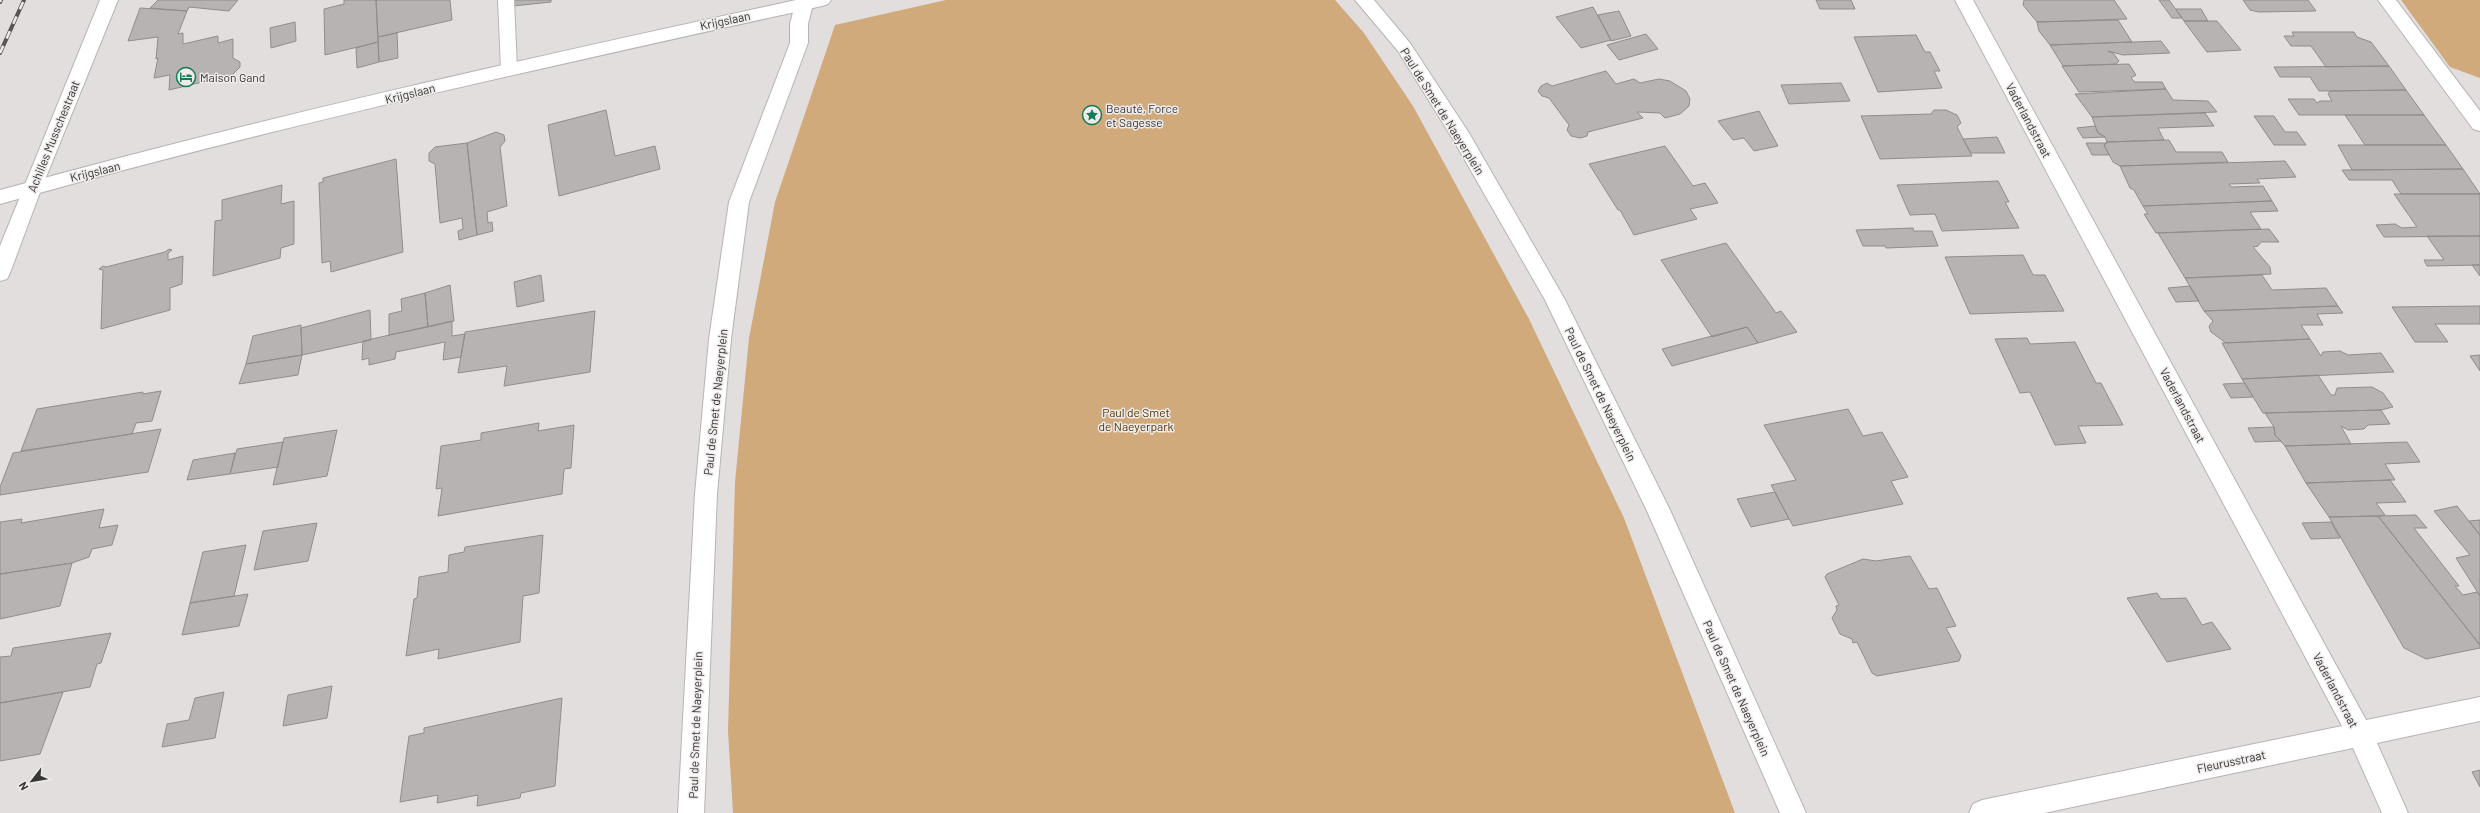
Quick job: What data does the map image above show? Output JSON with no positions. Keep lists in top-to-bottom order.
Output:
{
  "streets": {
    "street": [
      "Krijgslaan",
      "Paul de Smet de Naeyerplein",
      "Vaderlandstraat",
      "Achilles Musschestraat",
      "Fleurusstraat"
    ]
  },
  "crossings": [
    ["Krijgslaan", "Paul de Smet de Naeyerplein"],
    ["Krijgslaan", "Achilles Musschestraat"],
    ["Vaderlandstraat", "Fleurusstraat"]
  ],
  "parks": ["Paul de Smet de Naeyerpark"],
  "places": {
    "hotel": ["Maison Gand"],
    "place": ["Beauté, Force et Sagesse"]
  },
  "north": "bottom left"
}
